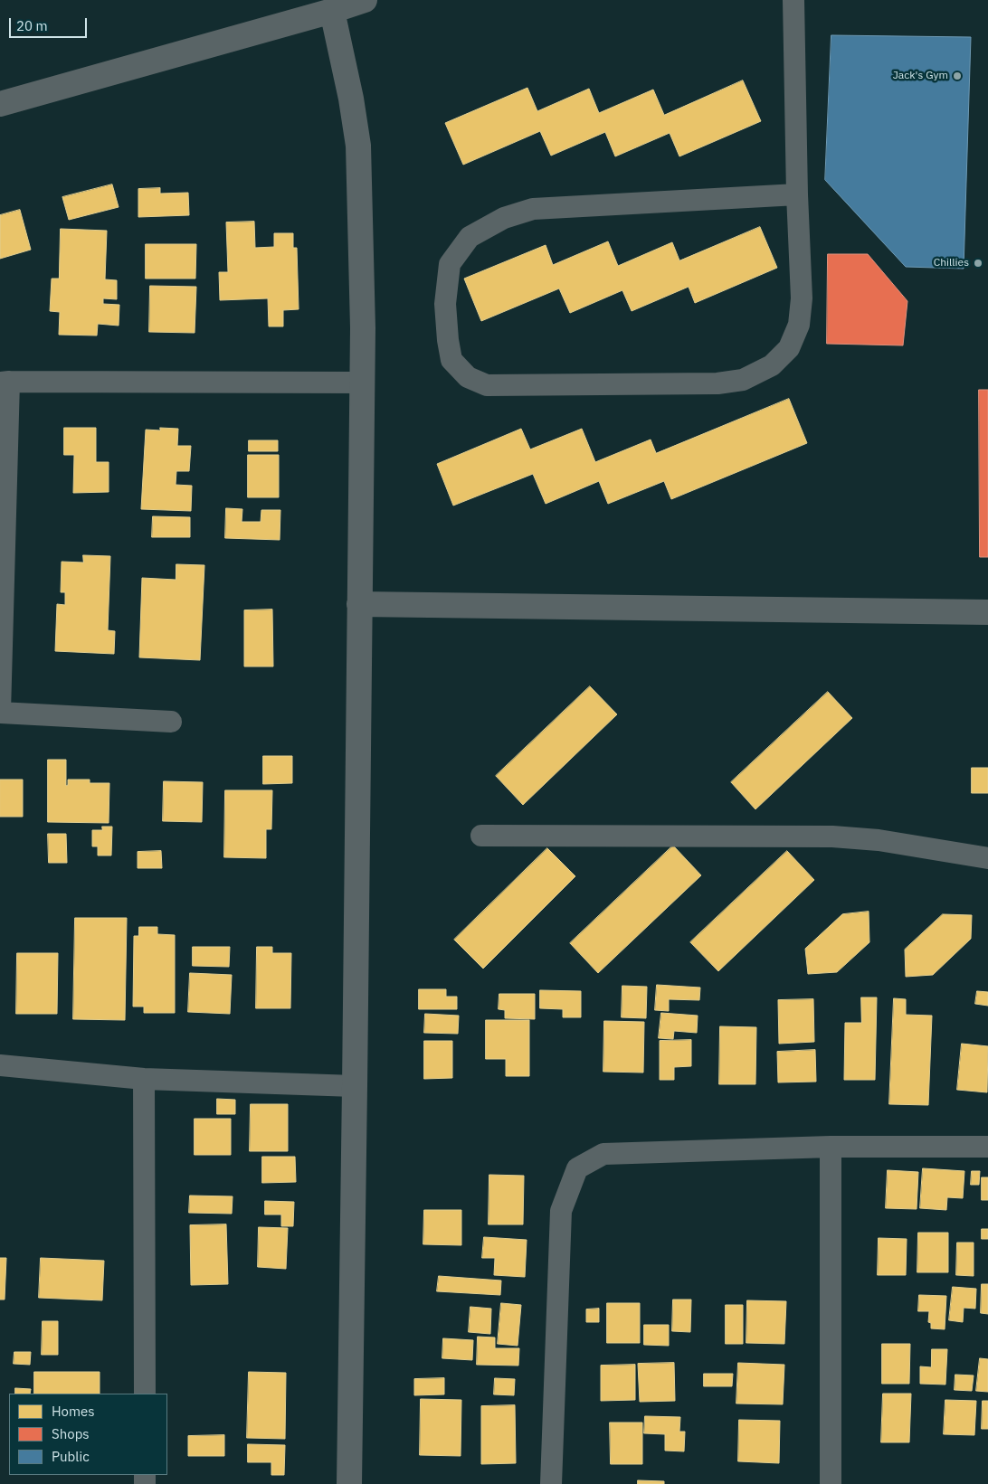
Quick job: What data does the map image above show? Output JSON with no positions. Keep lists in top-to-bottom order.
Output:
{
  "places": ["Jack's Gym", "Chillies"],
  "legend": ["Homes", "Shops", "Public"],
  "scale_bar": "20 m"
}
